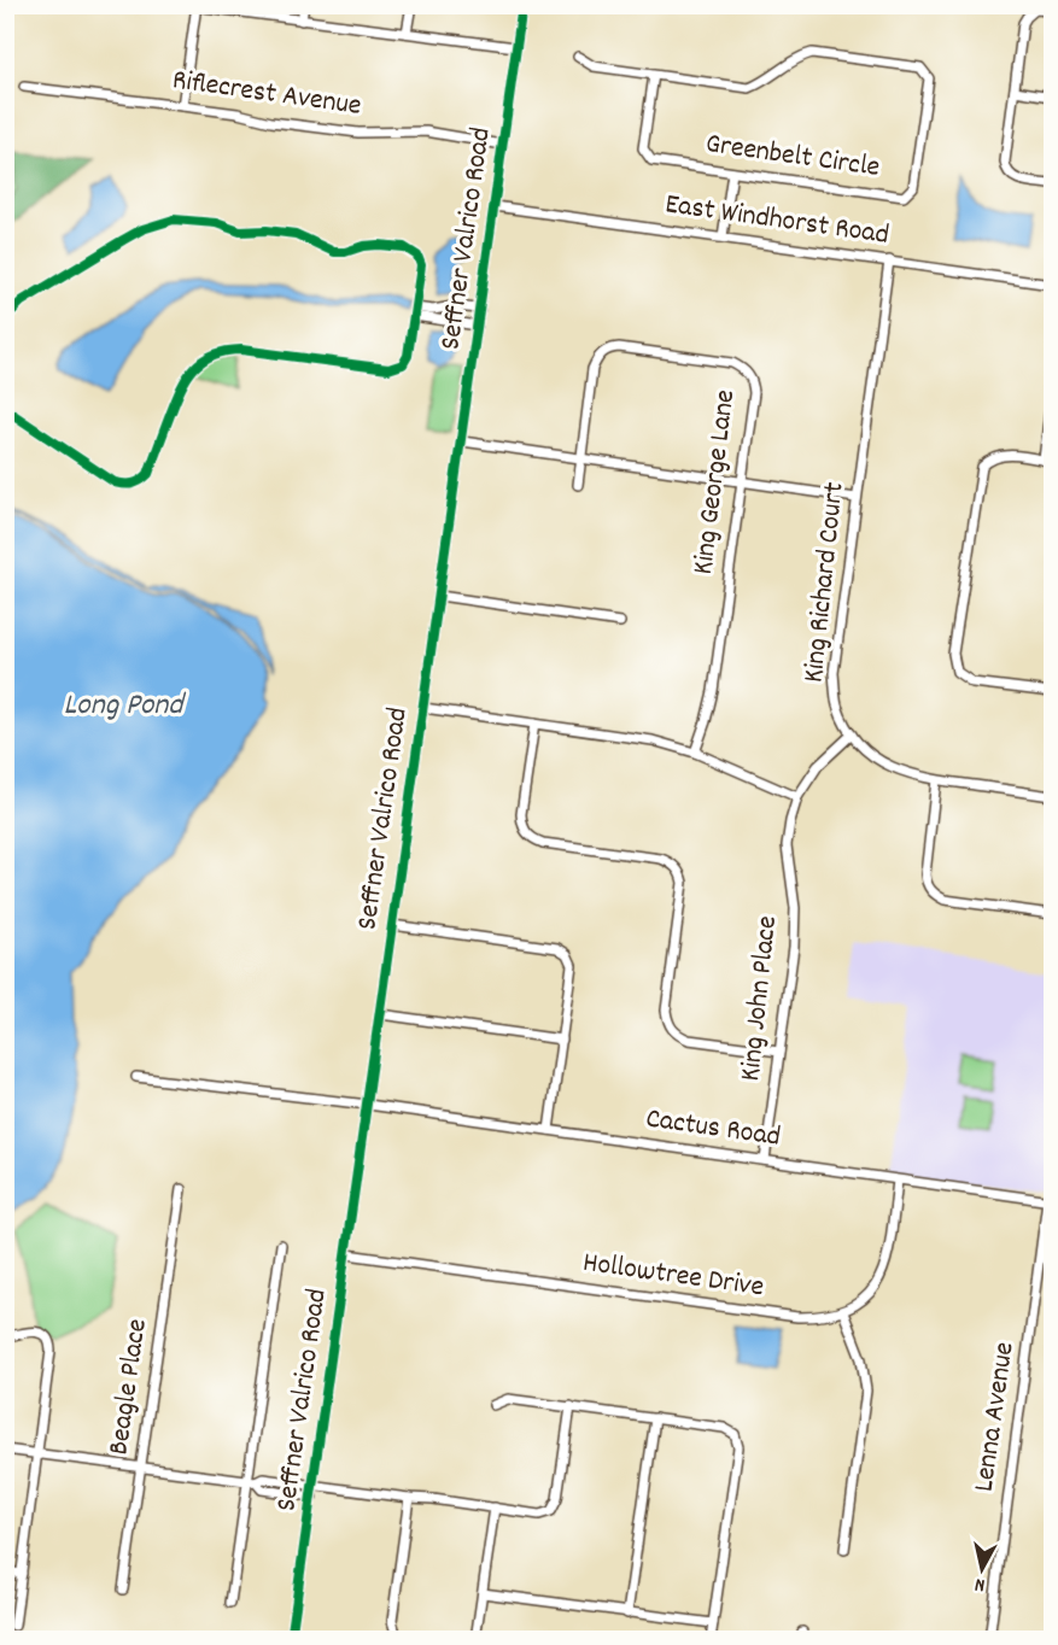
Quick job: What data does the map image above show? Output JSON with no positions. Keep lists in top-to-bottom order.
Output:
{
  "streets": {
    "street": [
      "Riflecrest Avenue",
      "Greenbelt Circle",
      "East Windhorst Road",
      "Seffner Valrico Road",
      "King George Lane",
      "King Richard Court",
      "King John Place",
      "Cactus Road",
      "Hollowtree Drive",
      "Beagle Place",
      "Lenna Avenue"
    ]
  },
  "crossings": [
    ["Riflecrest Avenue", "Seffner Valrico Road"],
    ["East Windhorst Road", "Seffner Valrico Road"],
    ["East Windhorst Road", "King Richard Court"],
    ["Seffner Valrico Road", "Cactus Road"],
    ["Seffner Valrico Road", "Hollowtree Drive"],
    ["King Richard Court", "King John Place"],
    ["King John Place", "Cactus Road"],
    ["Cactus Road", "Lenna Avenue"]
  ],
  "water": ["Long Pond"],
  "north": "bottom"
}
